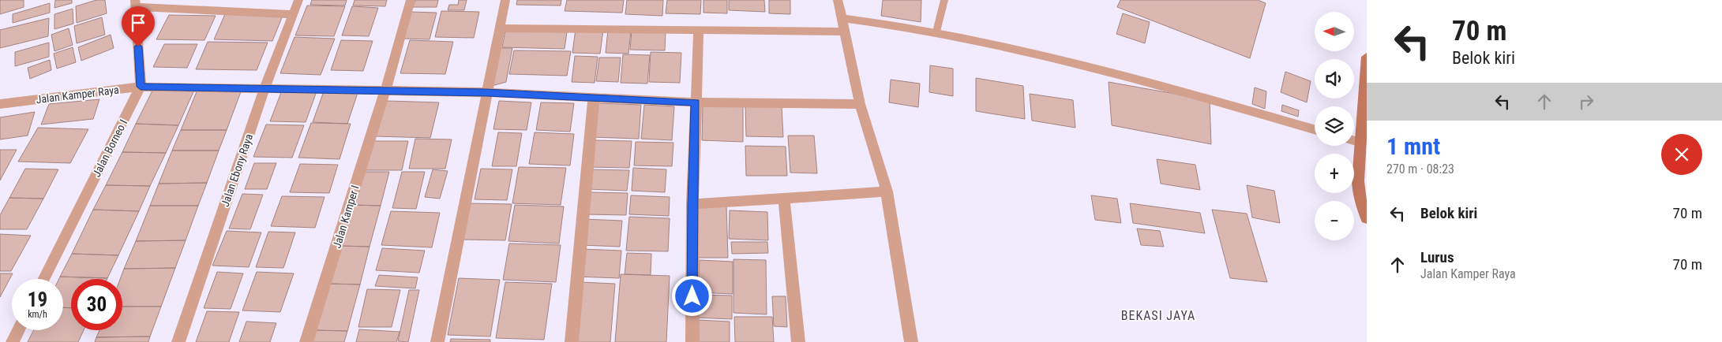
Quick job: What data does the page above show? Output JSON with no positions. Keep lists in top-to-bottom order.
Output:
{
  "streets": {
    "street": [
      "Jalan Kamper Raya",
      "Jalan Borneo I",
      "Jalan Ebony Raya",
      "Jalan Kamper I"
    ]
  },
  "crossings": [
    ["Jalan Kamper Raya", "Jalan Borneo I"],
    ["Jalan Kamper Raya", "Jalan Ebony Raya"],
    ["Jalan Kamper Raya", "Jalan Kamper I"]
  ],
  "districts": ["BEKASI JAYA"],
  "north": "left",
  "page": {
    "turn": ["70 m", "Belok kiri"],
    "map_buttons": ["+", "−"],
    "heading": ["1 mnt", "270 m · 08:23"],
    "list": [
      {
        "name": "Belok kiri",
        "value": "70 m"
      },
      {
        "name": "Lurus",
        "note": "Jalan Kamper Raya",
        "value": "70 m"
      }
    ],
    "speed": "19 km/h",
    "limit": "30"
  }
}
